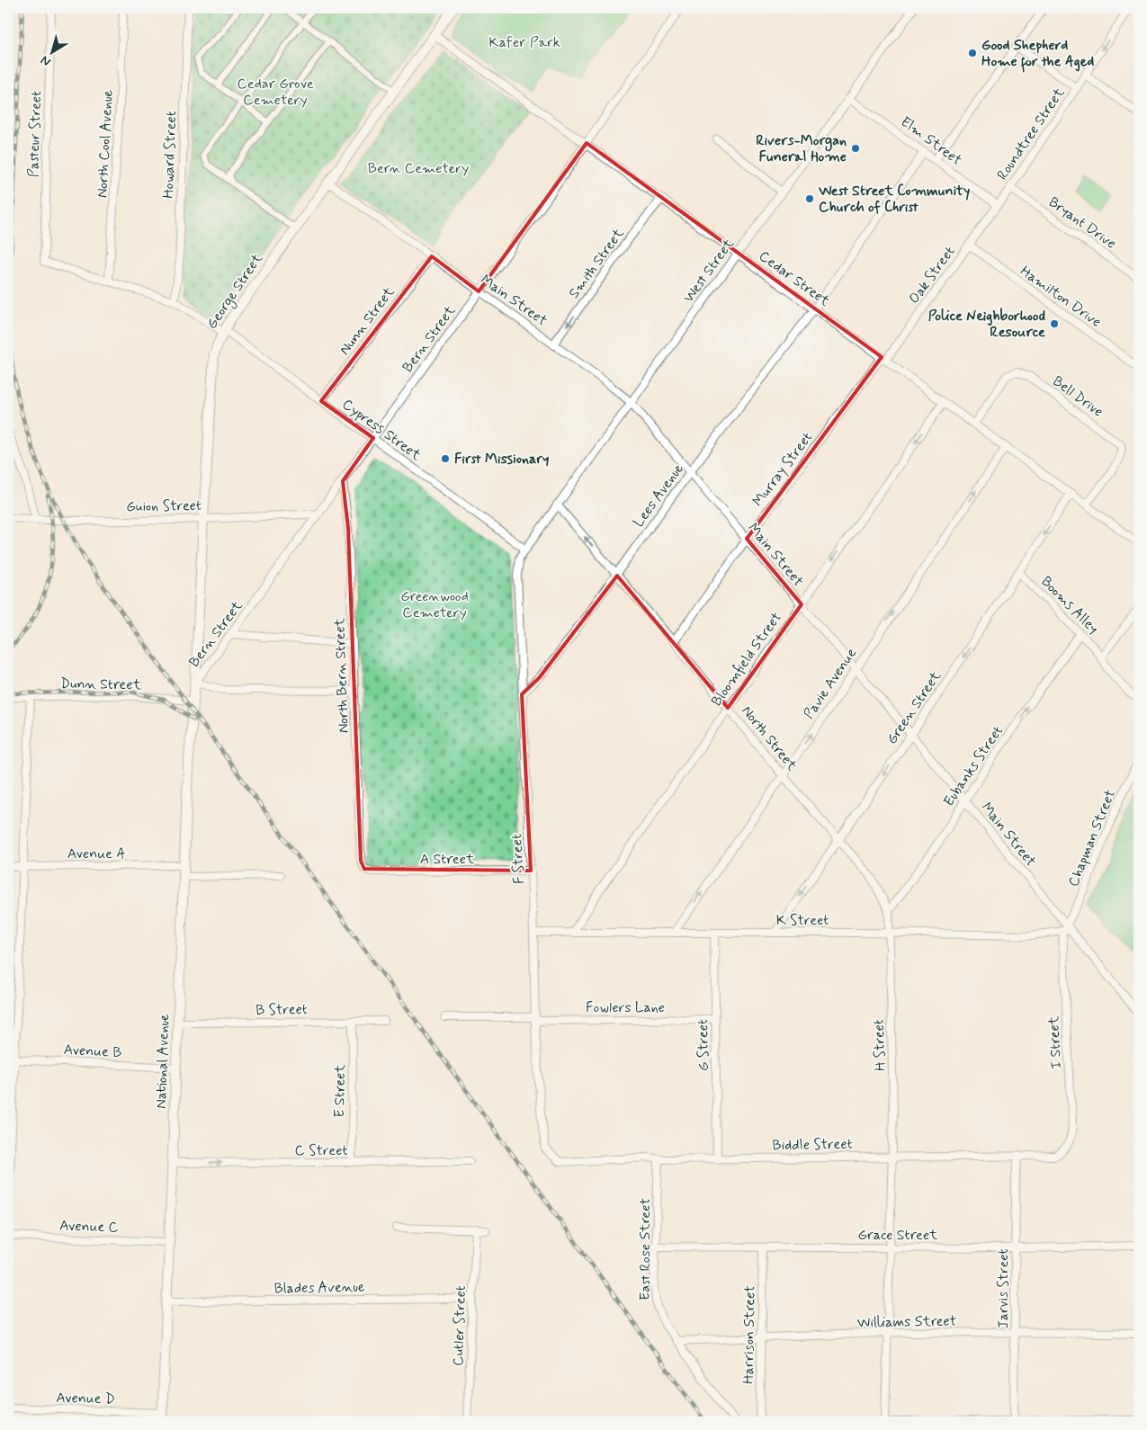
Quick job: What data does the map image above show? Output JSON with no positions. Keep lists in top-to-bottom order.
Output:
{
  "streets": {
    "street": [
      "Pasteur Street",
      "Roundtree Street",
      "Elm Street",
      "North Cool Avenue",
      "Howard Street",
      "Bryant Drive",
      "Smith Street",
      "West Street",
      "Oak Street",
      "Cedar Street",
      "George Street",
      "Hamilton Drive",
      "Main Street",
      "Nunn Street",
      "Bern Street",
      "Bell Drive",
      "Cypress Street",
      "Murray Street",
      "Lees Avenue",
      "Guion Street",
      "Booms Alley",
      "Bloomfield Street",
      "North Bern Street",
      "Pavie Avenue",
      "Dunn Street",
      "Green Street",
      "North Street",
      "Eubanks Street",
      "Chapman Street",
      "Avenue A",
      "A Street",
      "F Street",
      "K Street",
      "Fowlers Lane",
      "B Street",
      "I Street",
      "G Street",
      "H Street",
      "Avenue B",
      "National Avenue",
      "E Street",
      "Biddle Street",
      "C Street",
      "Avenue C",
      "Grace Street",
      "East Rose Street",
      "Blades Avenue",
      "Jarvis Street",
      "Williams Street",
      "Cutler Street",
      "Harrison Street",
      "Avenue D"
    ]
  },
  "crossings": [
    ["Pasteur Street", "Cypress Street"],
    ["Roundtree Street", "Elm Street"],
    ["Roundtree Street", "Bryant Drive"],
    ["Roundtree Street", "Oak Street"],
    ["Elm Street", "West Street"],
    ["Elm Street", "Oak Street"],
    ["Elm Street", "Lees Avenue"],
    ["North Cool Avenue", "Cypress Street"],
    ["Howard Street", "Cypress Street"],
    ["Smith Street", "Cedar Street"],
    ["Smith Street", "Main Street"],
    ["West Street", "Cedar Street"],
    ["West Street", "Main Street"],
    ["West Street", "Cypress Street"],
    ["West Street", "North Street"],
    ["West Street", "F Street"],
    ["Oak Street", "Cedar Street"],
    ["Oak Street", "Hamilton Drive"],
    ["Oak Street", "Murray Street"],
    ["Cedar Street", "George Street"],
    ["Cedar Street", "Bern Street"],
    ["Cedar Street", "Bell Drive"],
    ["Cedar Street", "Murray Street"],
    ["Cedar Street", "Lees Avenue"],
    ["Cedar Street", "Bloomfield Street"],
    ["Cedar Street", "Pavie Avenue"],
    ["Cedar Street", "Green Street"],
    ["George Street", "Main Street"],
    ["George Street", "Bern Street"],
    ["George Street", "Cypress Street"],
    ["George Street", "Guion Street"],
    ["George Street", "Dunn Street"],
    ["George Street", "National Avenue"],
    ["Main Street", "Nunn Street"],
    ["Main Street", "Bern Street"],
    ["Main Street", "Murray Street"],
    ["Main Street", "Lees Avenue"],
    ["Main Street", "Bloomfield Street"],
    ["Main Street", "Pavie Avenue"],
    ["Main Street", "Green Street"],
    ["Main Street", "Eubanks Street"],
    ["Main Street", "Chapman Street"],
    ["Main Street", "K Street"],
    ["Main Street", "I Street"],
    ["Nunn Street", "Cypress Street"],
    ["Bern Street", "Cypress Street"],
    ["Bern Street", "Guion Street"],
    ["Bern Street", "North Bern Street"],
    ["Cypress Street", "F Street"],
    ["Murray Street", "North Street"],
    ["Lees Avenue", "North Street"],
    ["Lees Avenue", "F Street"],
    ["Booms Alley", "Green Street"],
    ["Booms Alley", "Eubanks Street"],
    ["Bloomfield Street", "North Street"],
    ["Bloomfield Street", "K Street"],
    ["North Bern Street", "A Street"],
    ["Pavie Avenue", "North Street"],
    ["Pavie Avenue", "K Street"],
    ["Dunn Street", "National Avenue"],
    ["Green Street", "North Street"],
    ["Green Street", "K Street"],
    ["North Street", "Eubanks Street"],
    ["North Street", "K Street"],
    ["North Street", "H Street"],
    ["Chapman Street", "K Street"],
    ["Chapman Street", "I Street"],
    ["Avenue A", "National Avenue"],
    ["A Street", "F Street"],
    ["F Street", "K Street"],
    ["F Street", "Fowlers Lane"],
    ["F Street", "Biddle Street"],
    ["K Street", "I Street"],
    ["K Street", "G Street"],
    ["K Street", "H Street"],
    ["Fowlers Lane", "G Street"],
    ["B Street", "National Avenue"],
    ["B Street", "E Street"],
    ["I Street", "Biddle Street"],
    ["G Street", "Biddle Street"],
    ["H Street", "Biddle Street"],
    ["H Street", "Grace Street"],
    ["H Street", "Williams Street"],
    ["Avenue B", "National Avenue"],
    ["National Avenue", "C Street"],
    ["National Avenue", "Avenue C"],
    ["National Avenue", "Blades Avenue"],
    ["National Avenue", "Avenue D"],
    ["E Street", "C Street"],
    ["Biddle Street", "East Rose Street"],
    ["Biddle Street", "Jarvis Street"],
    ["Grace Street", "East Rose Street"],
    ["Grace Street", "Jarvis Street"],
    ["Grace Street", "Harrison Street"],
    ["East Rose Street", "Williams Street"],
    ["Blades Avenue", "Cutler Street"],
    ["Jarvis Street", "Williams Street"],
    ["Williams Street", "Harrison Street"]
  ],
  "one_way": [
    "Smith Street",
    "Bloomfield Street",
    "Pavie Avenue",
    "Green Street",
    "Eubanks Street",
    "C Street"
  ],
  "parks": [
    "Kafer Park",
    "Cedar Grove Cemetery",
    "Bern Cemetery",
    "Greenwood Cemetery"
  ],
  "places": [
    "Good Shepherd Home for the Aged",
    "Rivers-Morgan Funeral Home",
    "West Street Community Church of Christ",
    "Police Neighborhood Resource",
    "First Missionary"
  ],
  "north": "bottom left"
}
